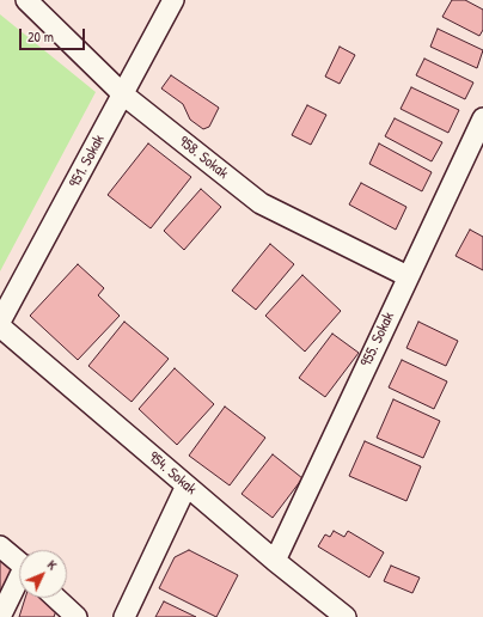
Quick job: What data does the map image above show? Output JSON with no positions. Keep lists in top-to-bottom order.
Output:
{
  "streets": {
    "street": [
      "958. Sokak",
      "951. Sokak",
      "955. Sokak",
      "954. Sokak"
    ]
  },
  "crossings": [
    ["958. Sokak", "951. Sokak"],
    ["958. Sokak", "955. Sokak"],
    ["955. Sokak", "954. Sokak"]
  ],
  "scale_bar": "20 m",
  "north": "top right"
}
